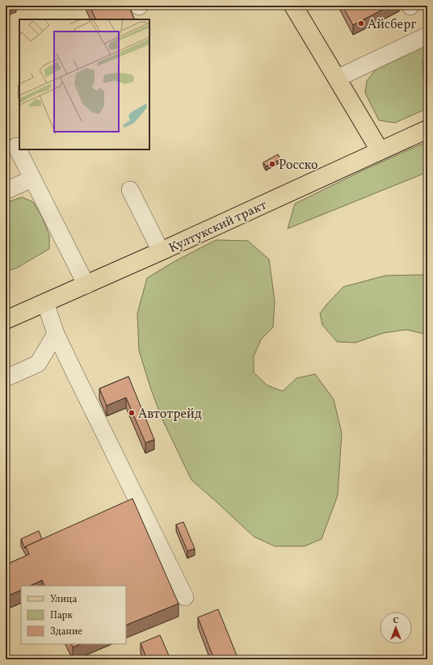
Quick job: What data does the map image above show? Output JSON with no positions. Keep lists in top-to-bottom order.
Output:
{
  "streets": {
    "main road": ["Култукский тракт"]
  },
  "places": ["Айсберг", "Росско", "Автотрейд"],
  "legend": ["Улица", "Парк", "Здание"],
  "north": "top"
}
